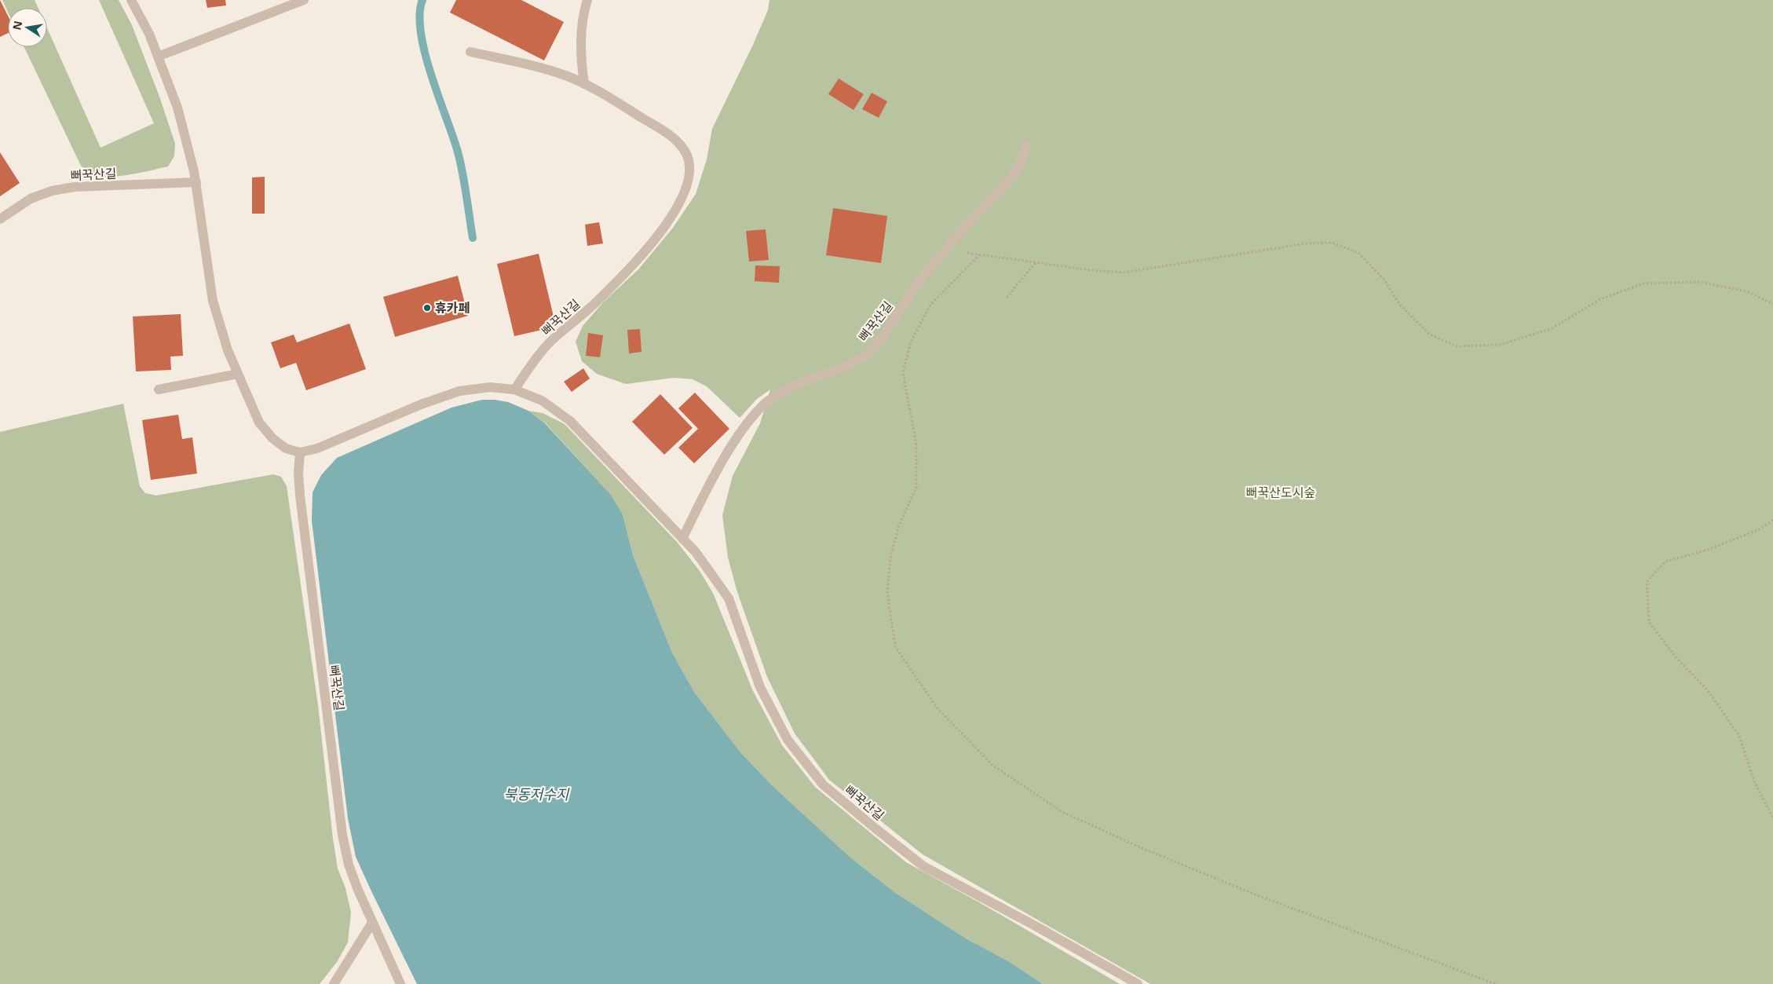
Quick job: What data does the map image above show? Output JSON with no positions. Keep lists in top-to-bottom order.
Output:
{
  "streets": {
    "street": ["뻐꾹산길"]
  },
  "water": ["북동저수지"],
  "parks": ["뻐꾹산도시숲"],
  "places": ["휴카페"],
  "north": "left"
}
